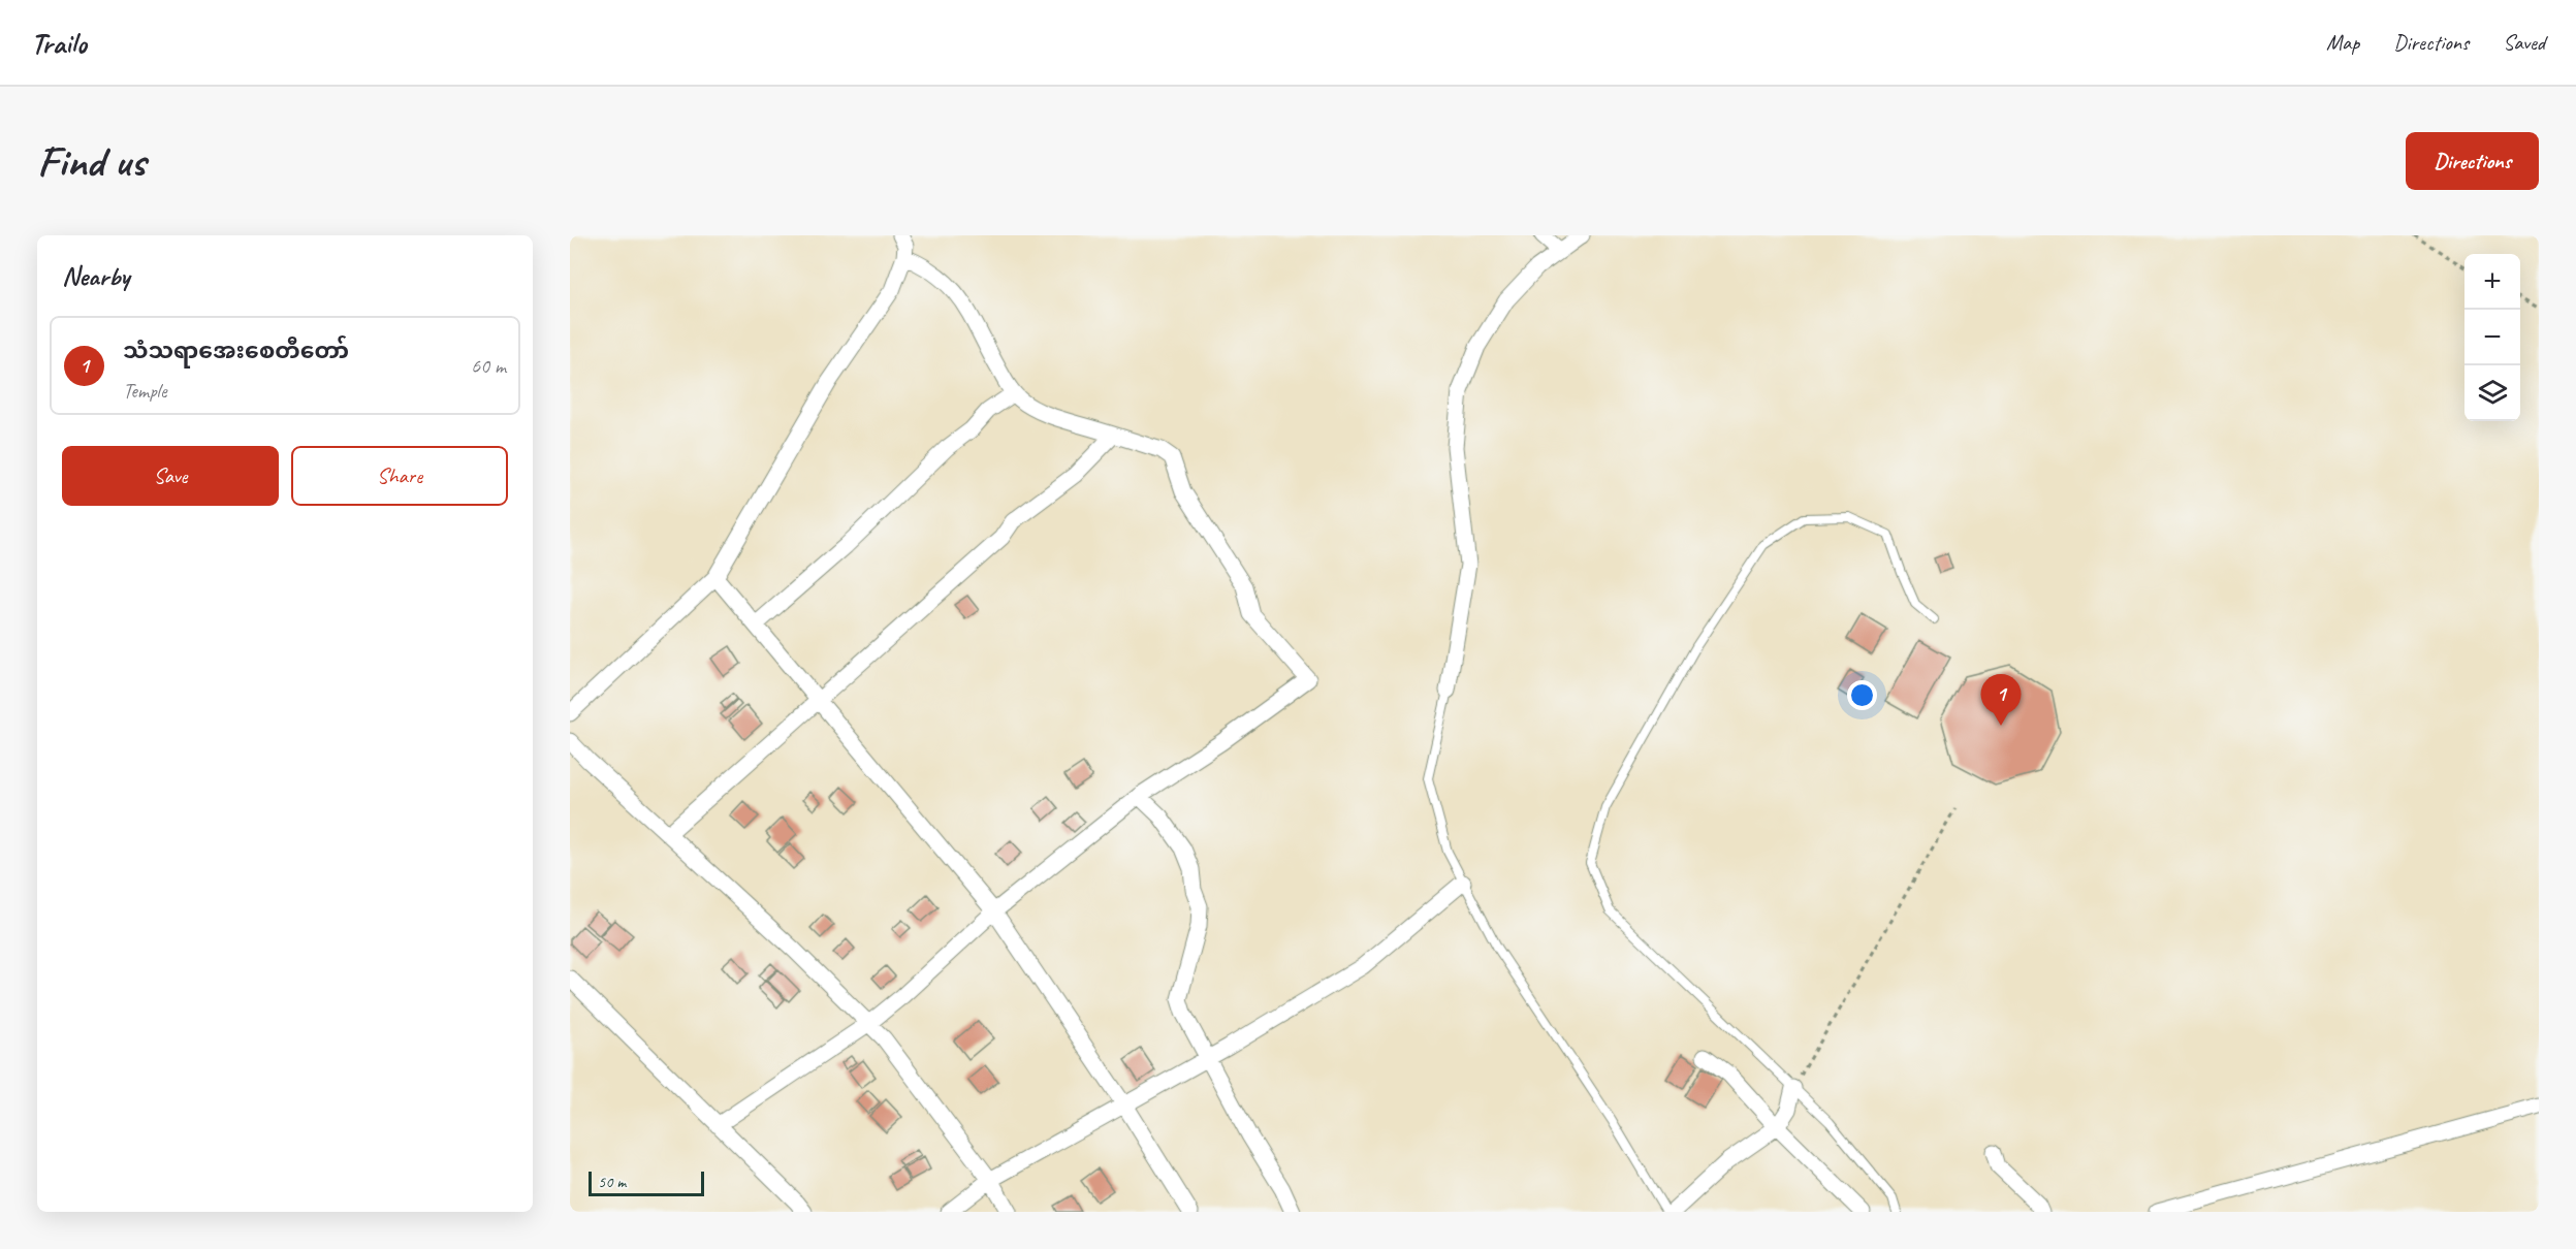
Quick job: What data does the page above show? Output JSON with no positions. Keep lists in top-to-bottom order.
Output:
{
  "scale_bar": "50 m",
  "page": {
    "header": "Trailo",
    "nav": ["Map", "Directions", "Saved"],
    "buttons": [
      "Directions",
      ["Save", "Share"]
    ],
    "title": "Find us",
    "heading": "Nearby",
    "map_buttons": ["+", "−"],
    "list": [
      {
        "mark": "1",
        "name": "သံသရာအေးစေတီတော်",
        "note": "Temple",
        "value": "60 m"
      }
    ],
    "pins": "1",
    "scale": "50 m"
  }
}
